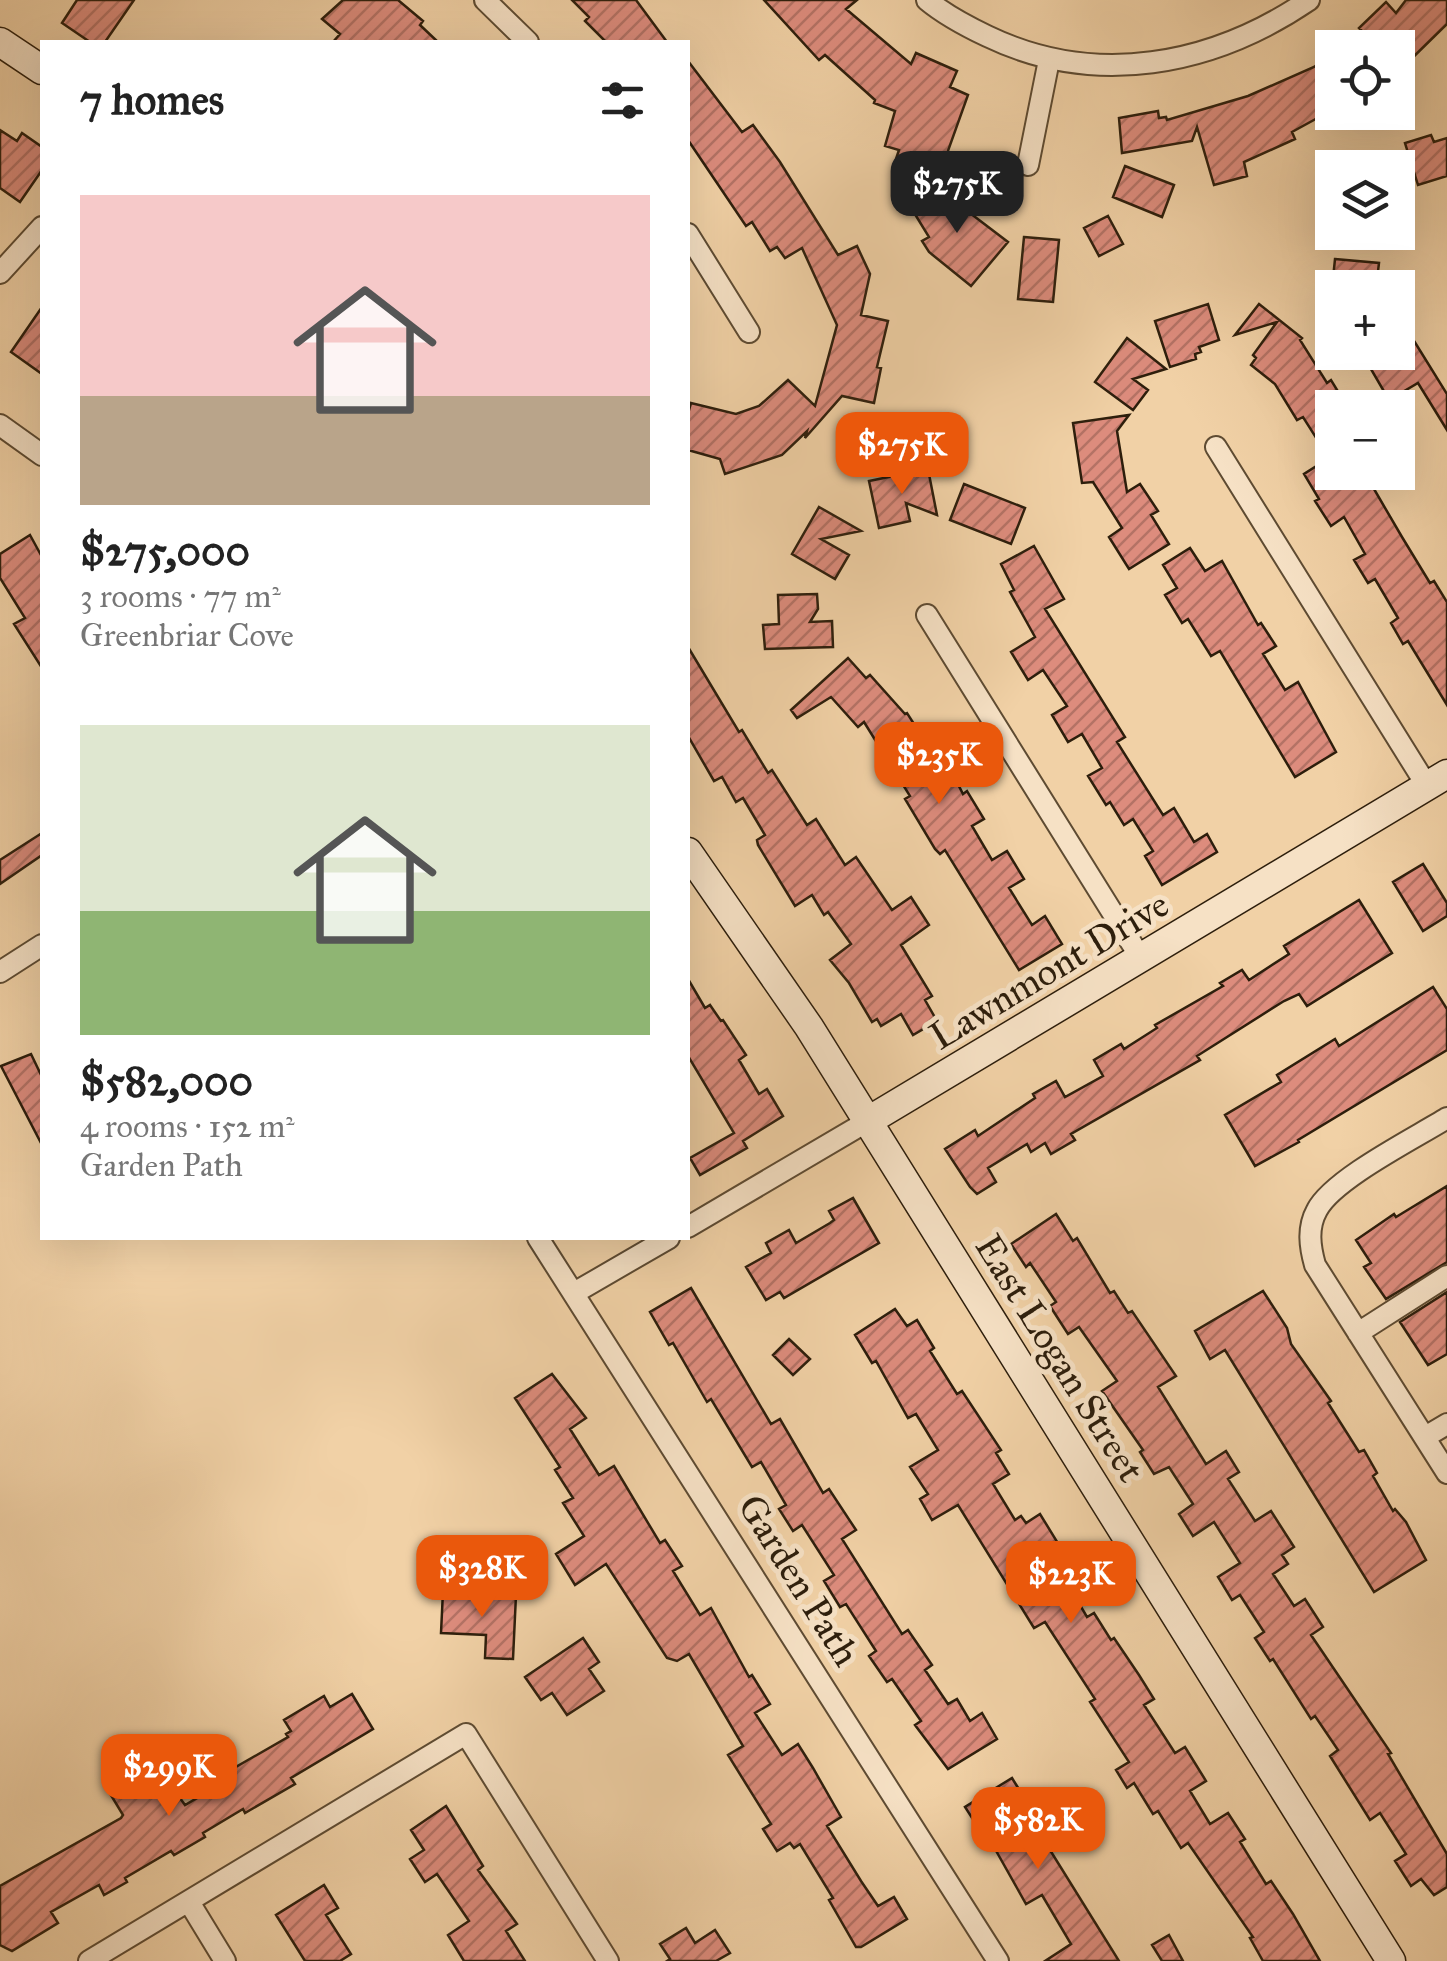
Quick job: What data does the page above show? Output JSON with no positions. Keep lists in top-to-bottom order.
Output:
{
  "streets": {
    "street": ["Lawnmont Drive", "East Logan Street", "Garden Path"]
  },
  "crossings": [
    ["Lawnmont Drive", "East Logan Street"]
  ],
  "page": {
    "map_buttons": ["+", "−"],
    "heading": "7 homes",
    "price": [
      "$275K",
      "$275K",
      "$235K",
      "$328K",
      "$223K",
      "$299K",
      "$582K"
    ],
    "list": [
      {
        "name": "$275,000",
        "note": "3 rooms · 77 m² · Greenbriar Cove"
      },
      {
        "name": "$582,000",
        "note": "4 rooms · 152 m² · Garden Path"
      }
    ]
  }
}
